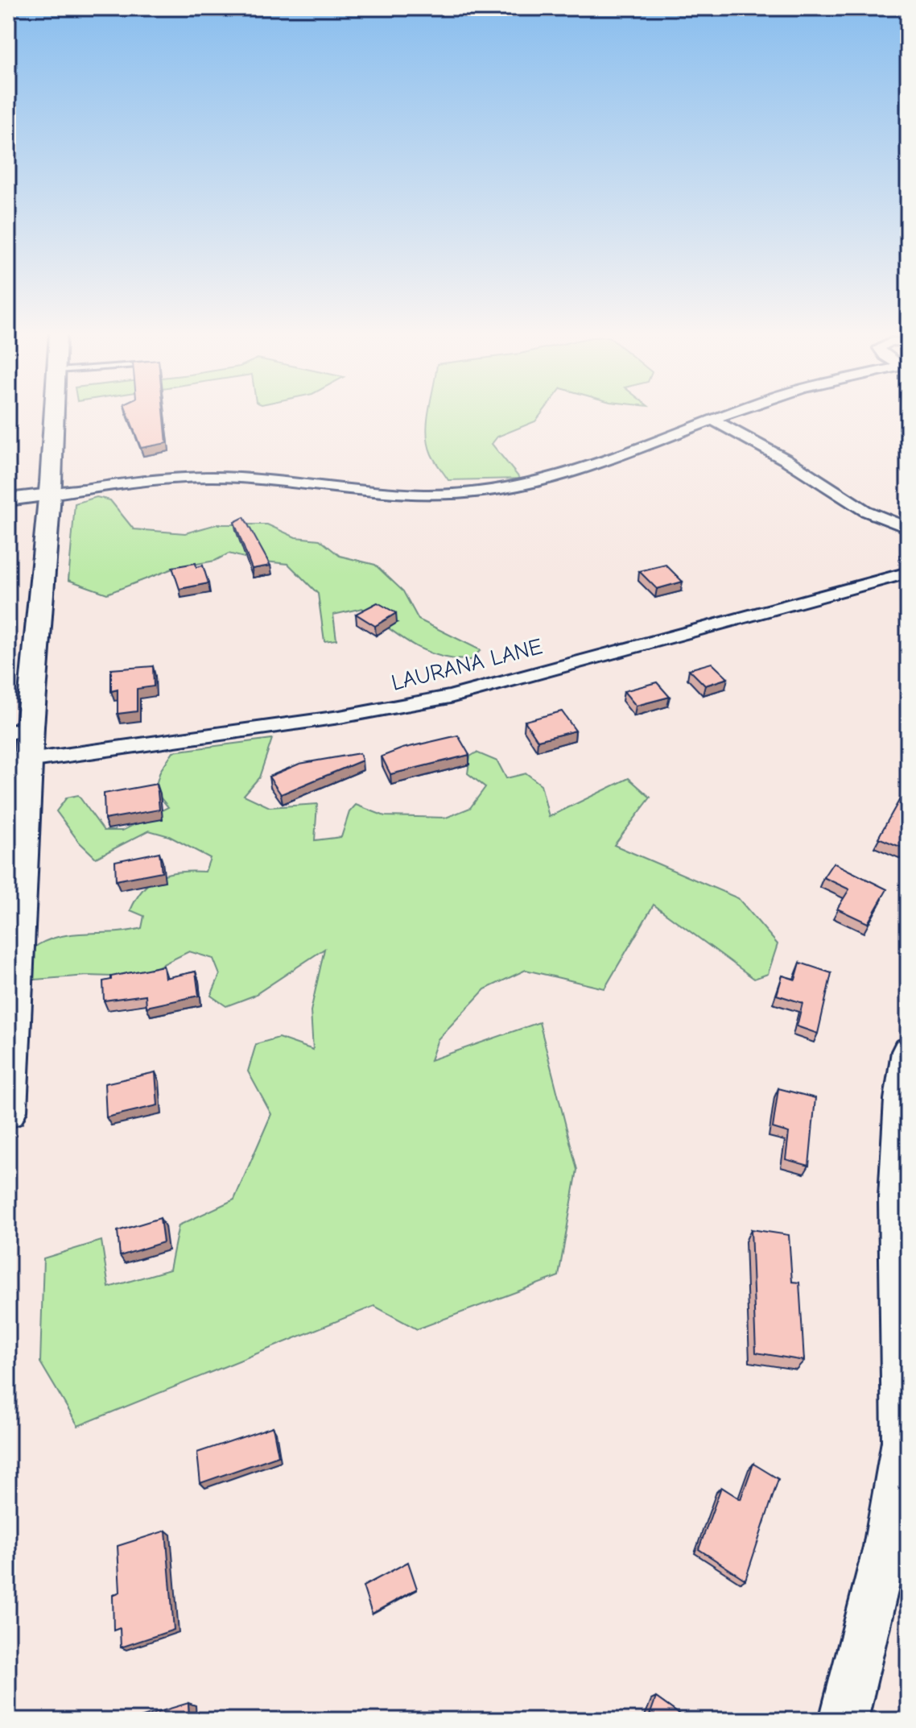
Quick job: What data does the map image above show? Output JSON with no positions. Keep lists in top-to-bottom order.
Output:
{
  "streets": {
    "street": ["LAURANA LANE"]
  }
}
